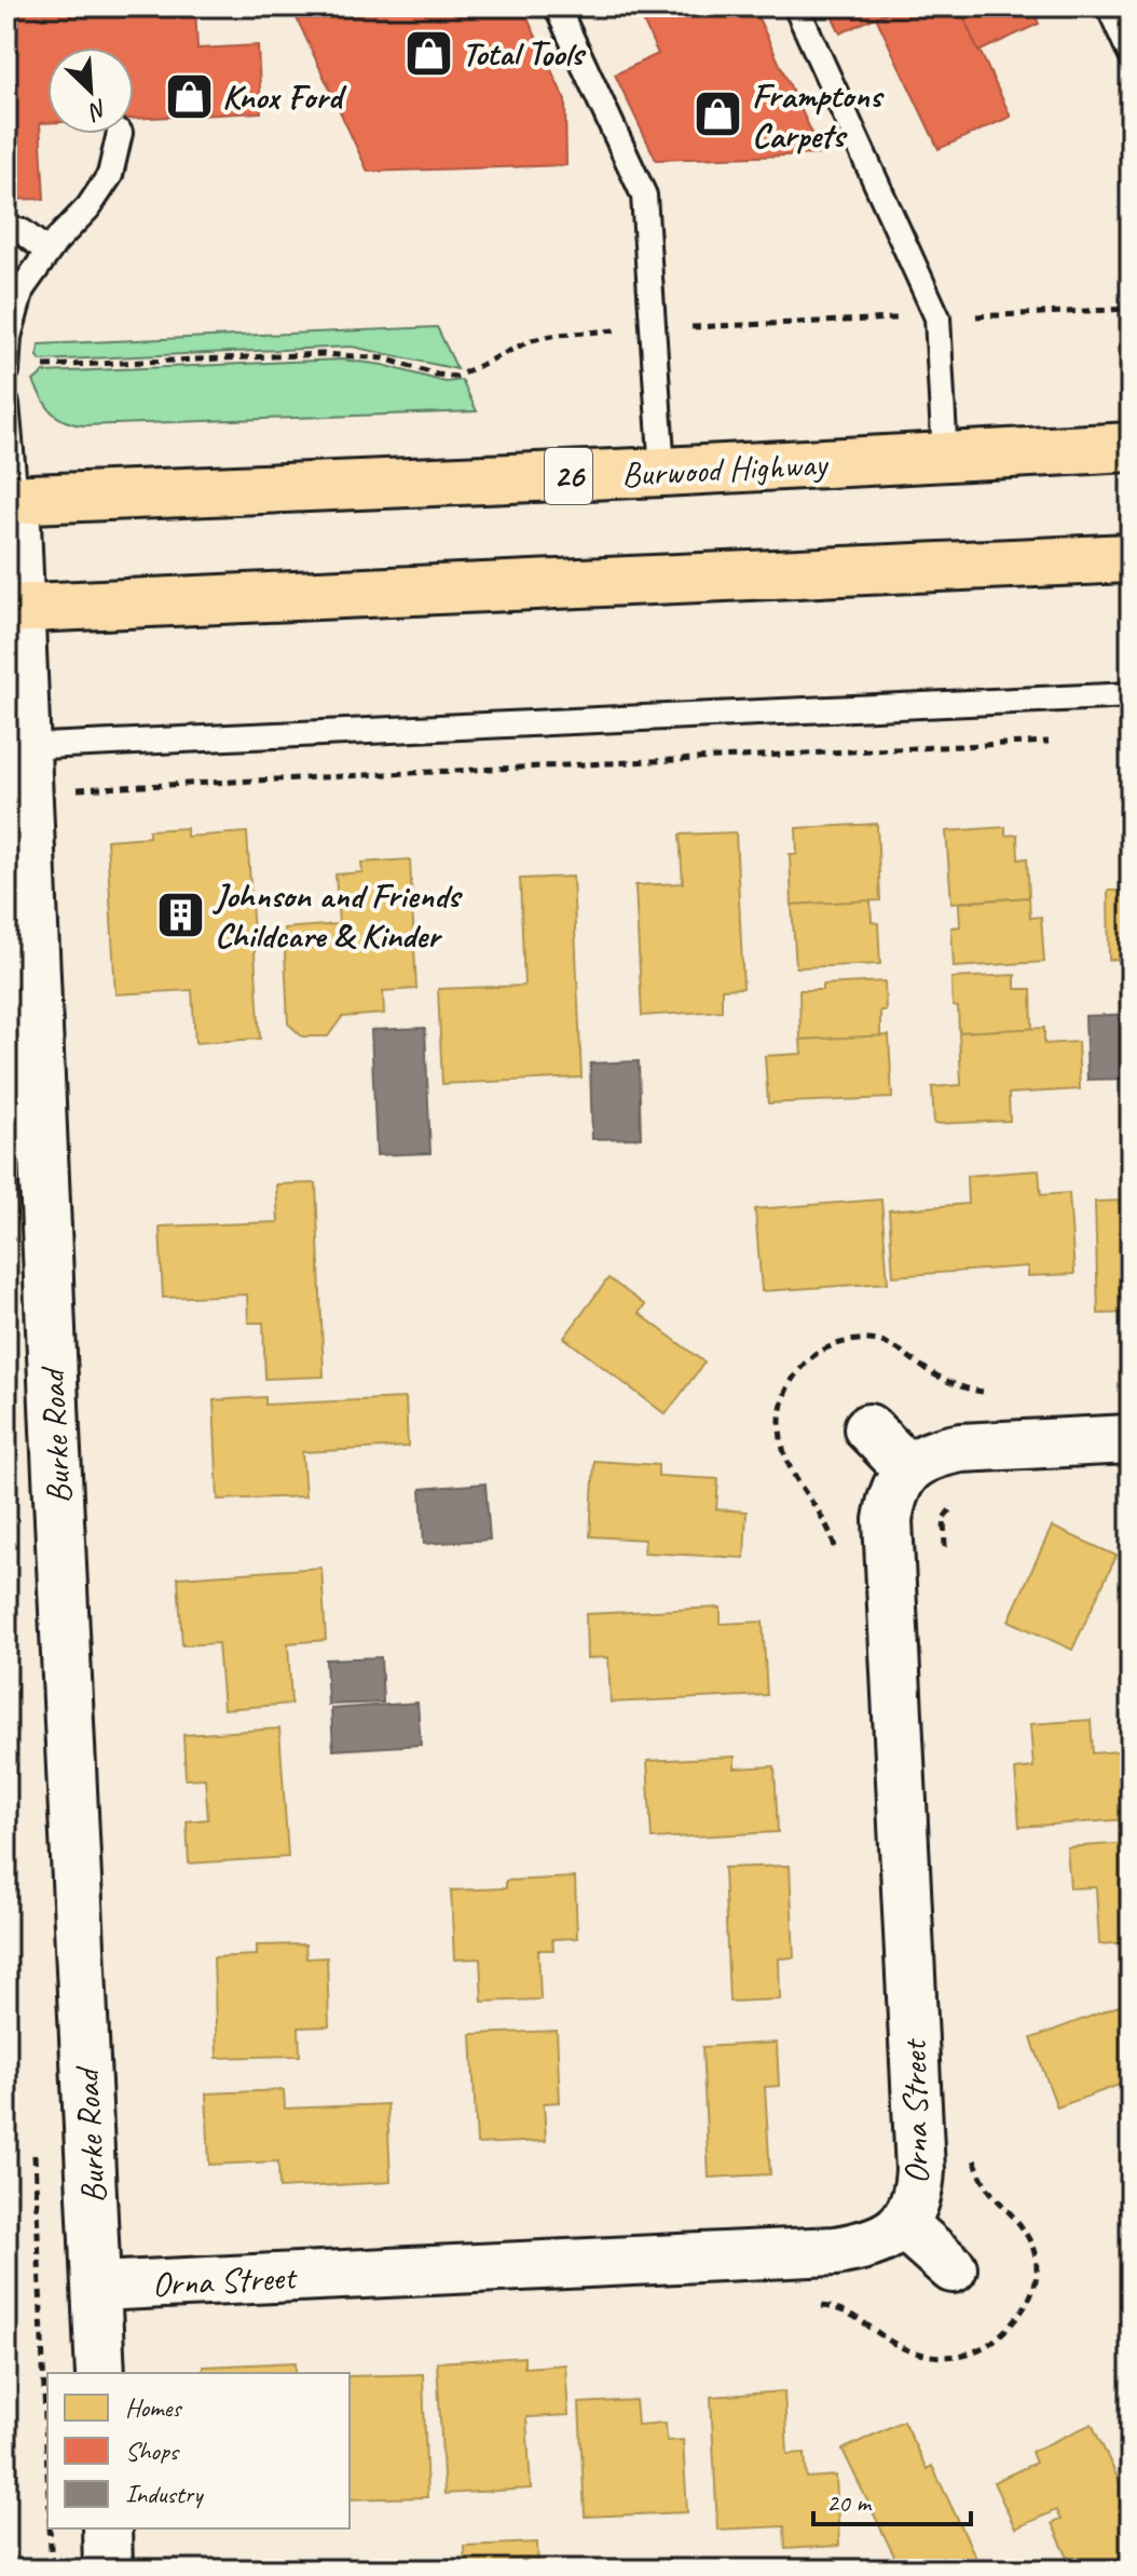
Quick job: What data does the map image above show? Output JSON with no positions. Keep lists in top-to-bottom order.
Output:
{
  "streets": {
    "highway": ["Burwood Highway", "26"],
    "street": ["Burke Road", "Orna Street"]
  },
  "crossings": [
    ["Burwood Highway", "Burke Road"],
    ["Burke Road", "Orna Street"]
  ],
  "places": {
    "shop": ["Total Tools", "Knox Ford", "Framptons Carpets"],
    "building": ["Johnson and Friends Childcare & Kinder"]
  },
  "legend": ["Homes", "Shops", "Industry"],
  "scale_bar": "20 m",
  "north": "bottom right"
}
